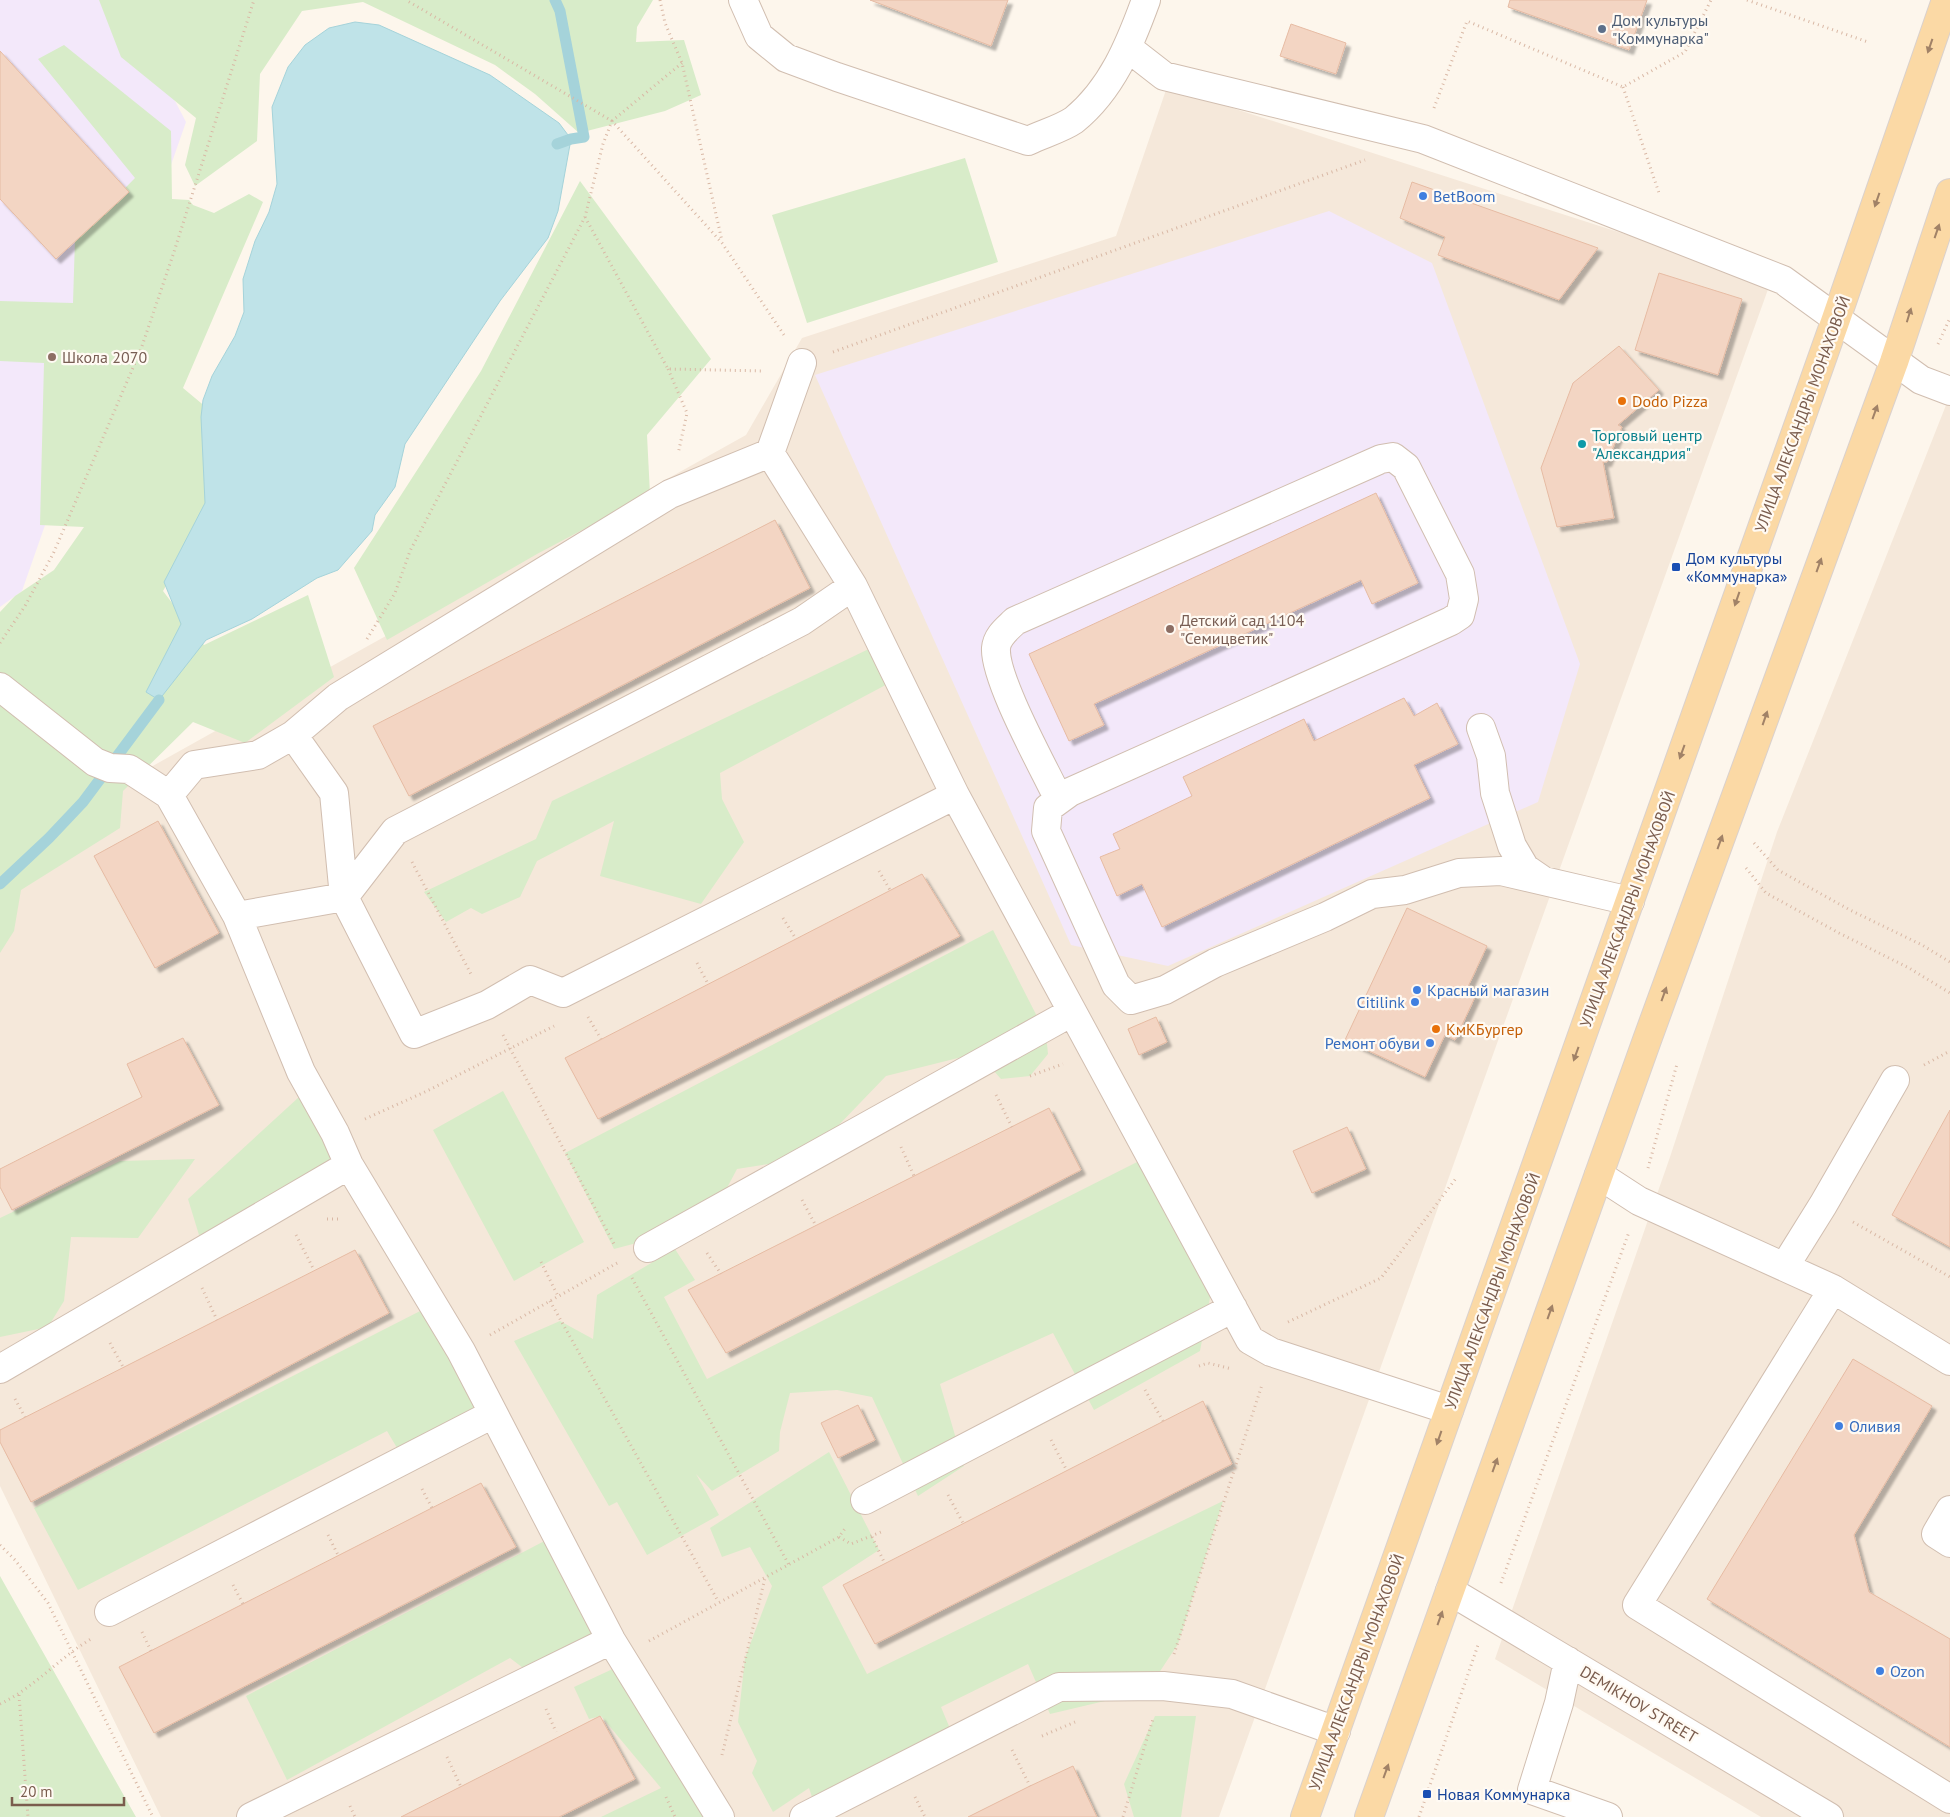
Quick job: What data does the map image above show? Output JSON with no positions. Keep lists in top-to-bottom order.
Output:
{
  "streets": {
    "main road": ["УЛИЦА АЛЕКСАНДРЫ МОНАХОВОЙ"],
    "street": ["DEMIKHOV STREET"]
  },
  "places": {
    "other": [
      "Дом культуры \"Коммунарка\"",
      "BetBoom",
      "Школа 2070",
      "Dodo Pizza",
      "Торговый центр \"Александрия\"",
      "Детский сад 1104 \"Семицветик\"",
      "Красный магазин",
      "Citilink",
      "КмКБургер",
      "Ремонт обуви",
      "Оливия",
      "Ozon"
    ],
    "transit": ["Дом культуры «Коммунарка»", "Новая Коммунарка"]
  },
  "scale_bar": "20 m"
}
